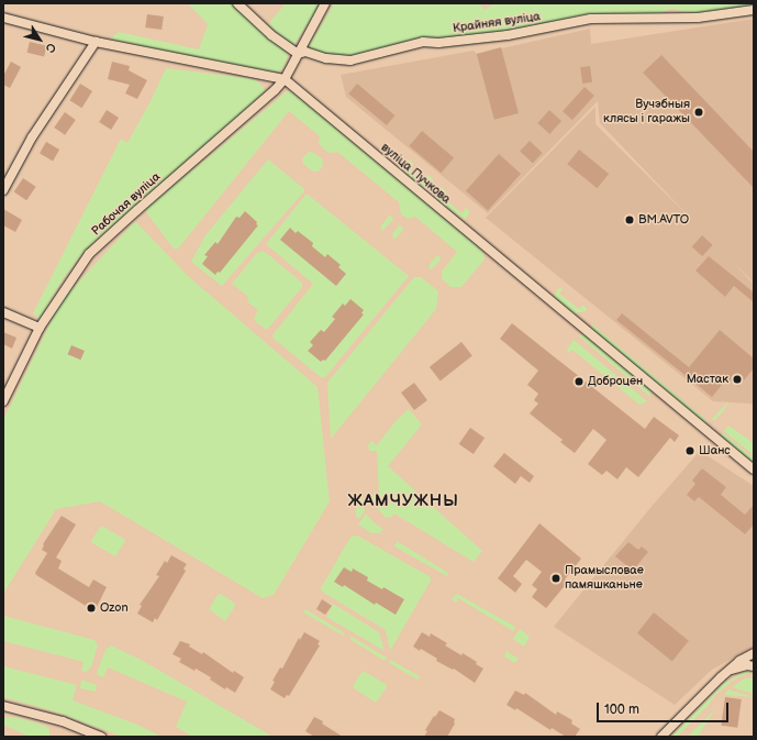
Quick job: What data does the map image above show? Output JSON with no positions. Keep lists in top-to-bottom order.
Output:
{
  "streets": {
    "street": ["Крайняя вуліца", "вуліца Пучкова", "Рабочая вуліца"]
  },
  "crossings": [
    ["Крайняя вуліца", "Рабочая вуліца"],
    ["вуліца Пучкова", "Рабочая вуліца"]
  ],
  "districts": ["ЖАМЧУЖНЫ"],
  "places": [
    "Вучэбныя клясы і гаражы",
    "BM.AVTO",
    "Мастак",
    "Доброцен",
    "Шанс",
    "Прамысловае памяшканьне",
    "Ozon"
  ],
  "scale_bar": "100 m",
  "north": "bottom right"
}
